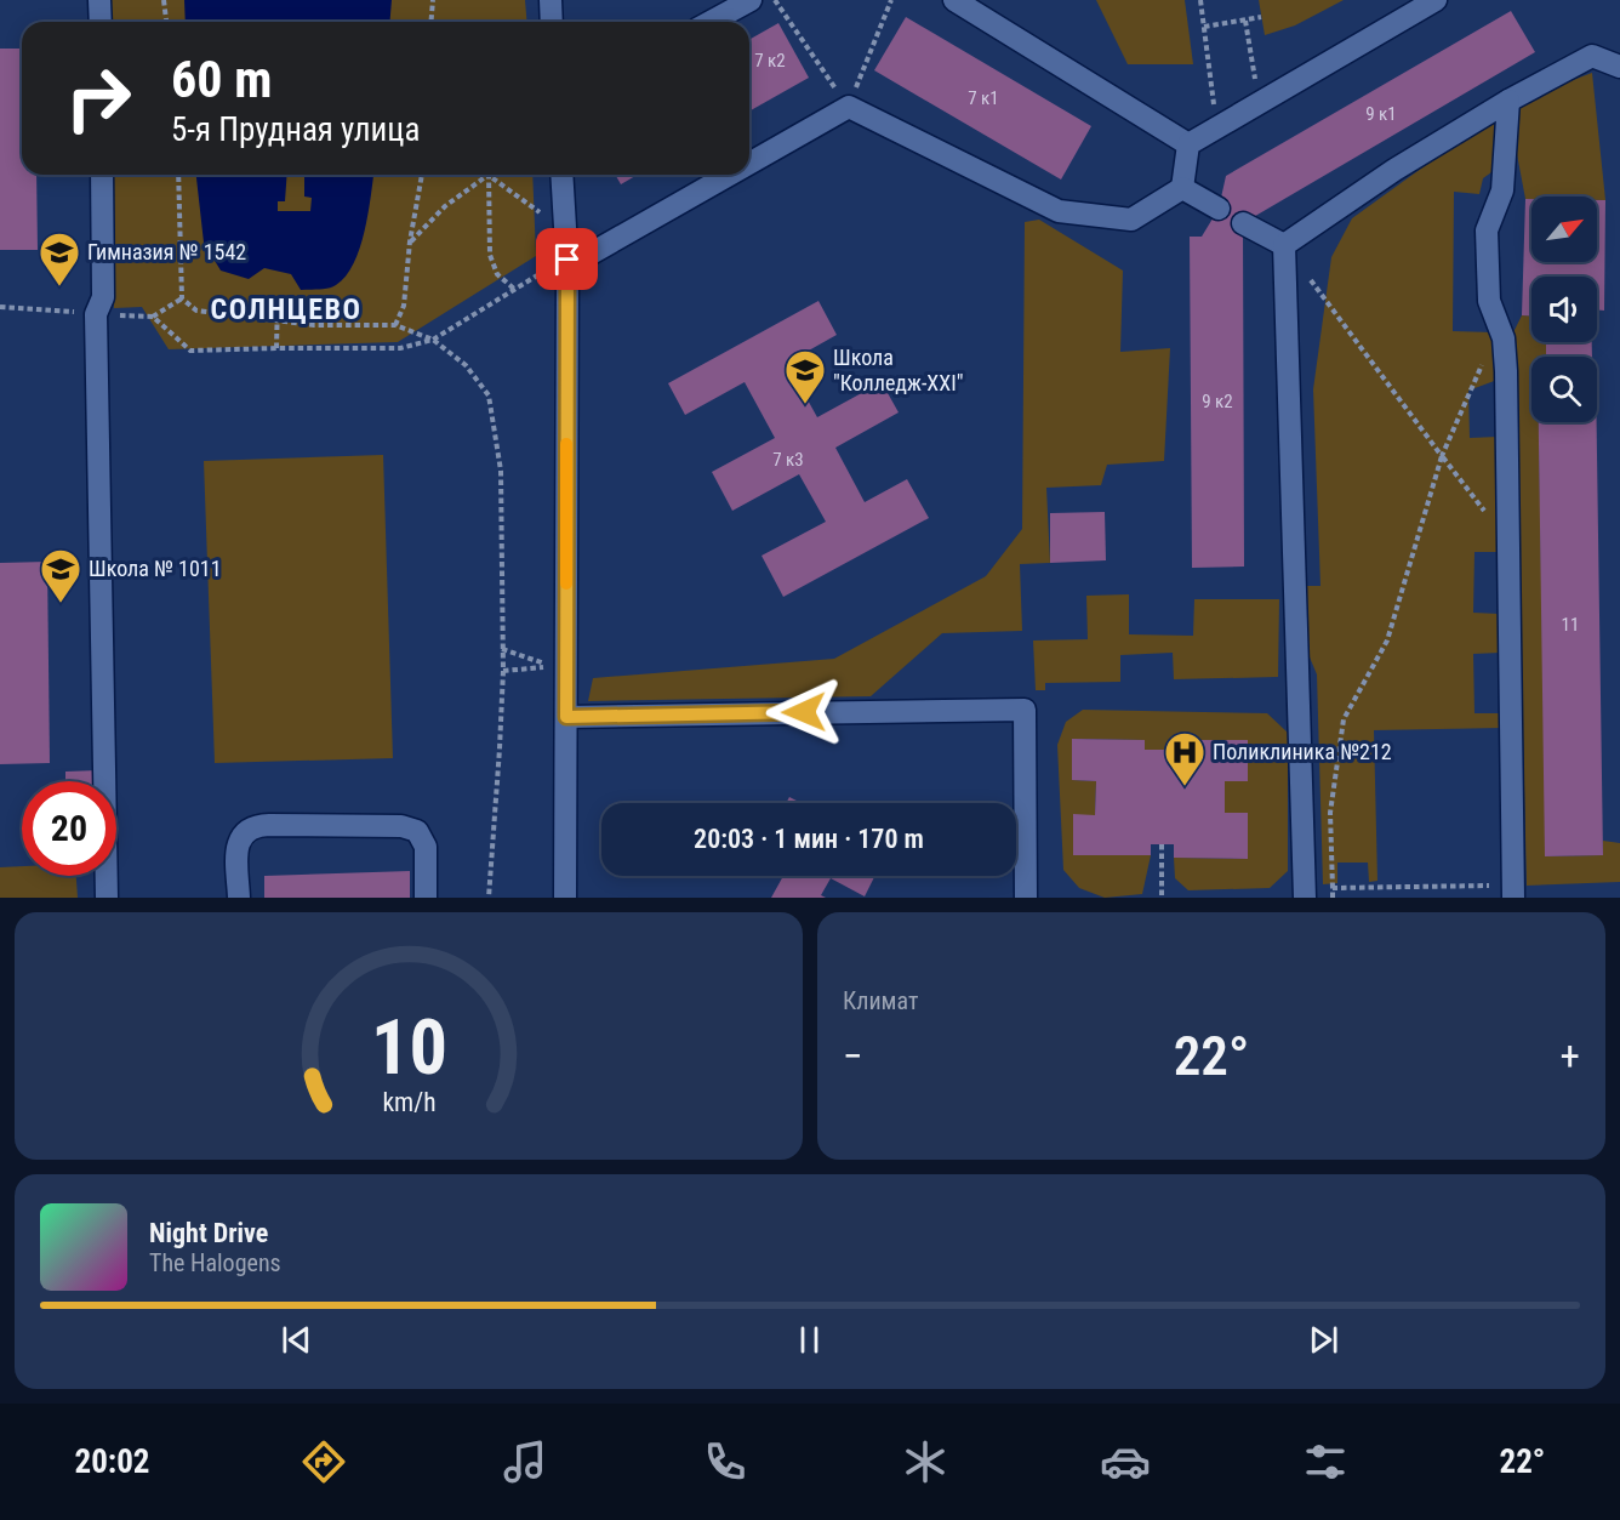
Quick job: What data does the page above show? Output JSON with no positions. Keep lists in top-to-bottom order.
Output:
{
  "districts": ["СОЛНЦЕВО"],
  "places": {
    "school or university": ["Гимназия № 1542", "Школа \"Колледж-XXI\"", "Школа № 1011"],
    "hospital": ["Поликлиника №212"]
  },
  "house_numbers": [
    "7 к2",
    "7 к1",
    "9 к1",
    "9 к2",
    "7 к3",
    "11"
  ],
  "north": "top right",
  "page": {
    "turn": ["60 m", "5-я Прудная улица"],
    "limit": "20",
    "trip": "20:03 · 1 мин · 170 m",
    "tile": "Климат",
    "heat": ["−", "22°", "+"],
    "song": ["Night Drive", "The Halogens"],
    "tabs": ["20:02", "22°"],
    "gauge": ["10", "km/h"]
  }
}
